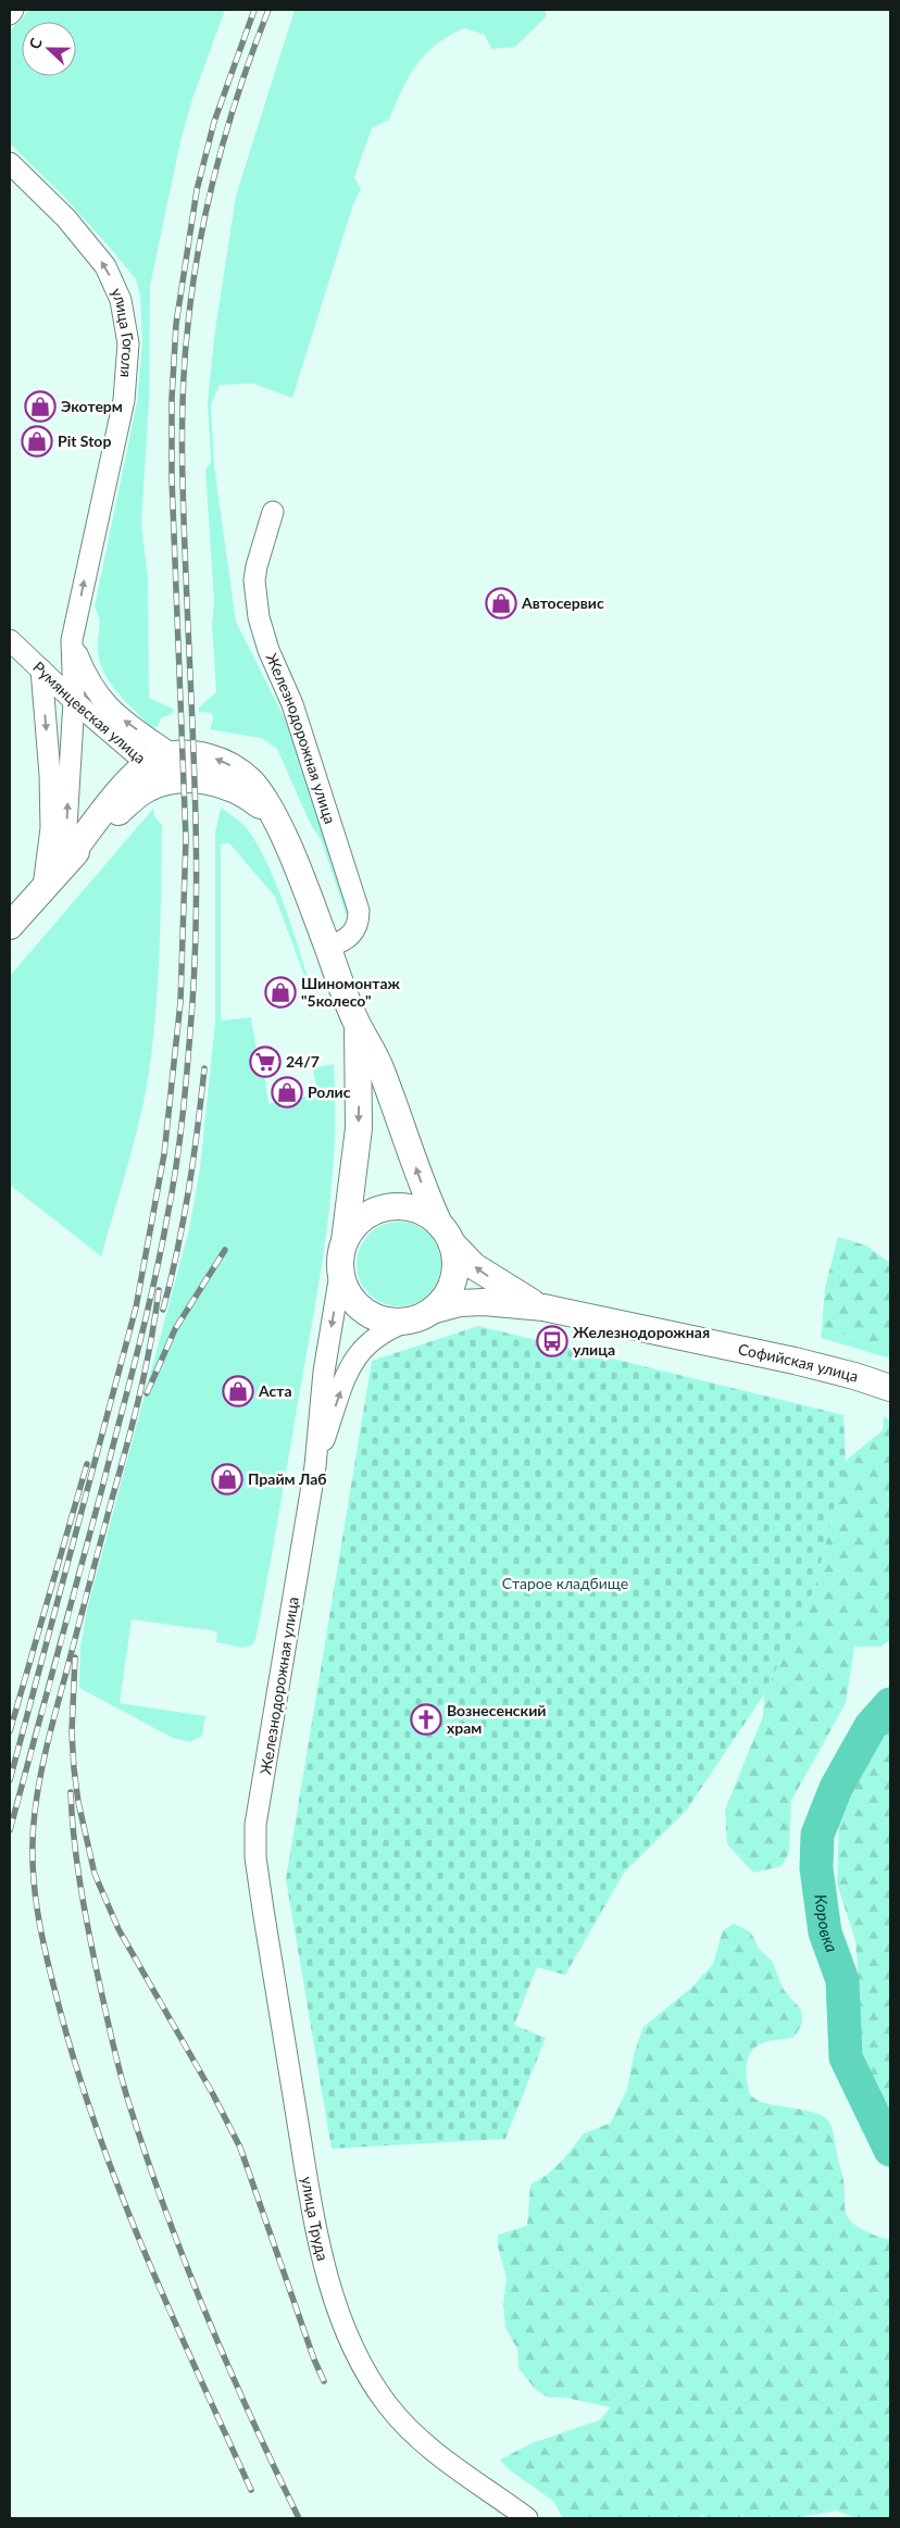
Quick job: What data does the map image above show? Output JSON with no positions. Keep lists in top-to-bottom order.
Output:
{
  "streets": {
    "main road": ["Железнодорожная улица", "Софийская улица"],
    "street": ["улица Гоголя", "Румянцевская улица", "улица Труда"]
  },
  "crossings": [
    ["улица Гоголя", "Румянцевская улица"],
    ["улица Гоголя", "Железнодорожная улица"],
    ["Румянцевская улица", "Железнодорожная улица"],
    ["Железнодорожная улица", "Софийская улица"],
    ["Железнодорожная улица", "улица Труда"]
  ],
  "one_way": ["улица Гоголя"],
  "water": ["Коровка"],
  "parks": ["Старое кладбище"],
  "places": {
    "shop": [
      "Экотерм",
      "Pit Stop",
      "Автосервис",
      "Шиномонтаж \"5колесо\"",
      "Ролис",
      "Аста",
      "Прайм Лаб"
    ],
    "supermarket": ["24/7"],
    "bus stop": ["Железнодорожная улица"],
    "church": ["Вознесенский храм"]
  },
  "north": "left"
}
